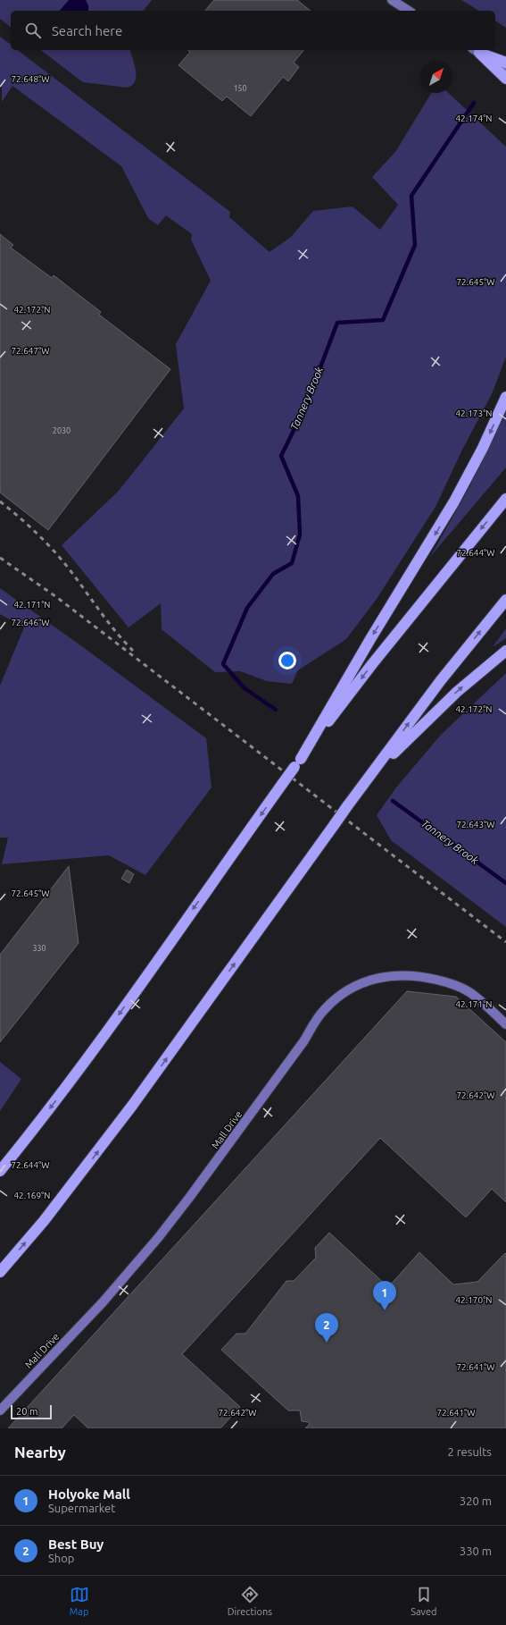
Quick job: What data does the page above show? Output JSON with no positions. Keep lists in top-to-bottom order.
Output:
{
  "streets": {
    "street": ["Mall Drive"]
  },
  "water": ["Tannery Brook"],
  "house_numbers": ["150", "2030", "330"],
  "scale_bar": "20 m",
  "north": "top right",
  "page": {
    "search": "Search here",
    "pins": ["1", "2"],
    "scale": "20 m",
    "heading": ["Nearby", "2 results"],
    "list": [
      {
        "mark": "1",
        "name": "Holyoke Mall",
        "note": "Supermarket",
        "value": "320 m"
      },
      {
        "mark": "2",
        "name": "Best Buy",
        "note": "Shop",
        "value": "330 m"
      }
    ],
    "nav": ["Map", "Directions", "Saved"]
  },
  "coordinates": [
    "72.648°W",
    "42.174°N",
    "72.645°W",
    "42.172°N",
    "72.647°W",
    "42.173°N",
    "72.644°W",
    "42.171°N",
    "72.646°W",
    "72.643°W",
    "72.642°W",
    "42.169°N",
    "42.170°N",
    "72.641°W"
  ]
}
